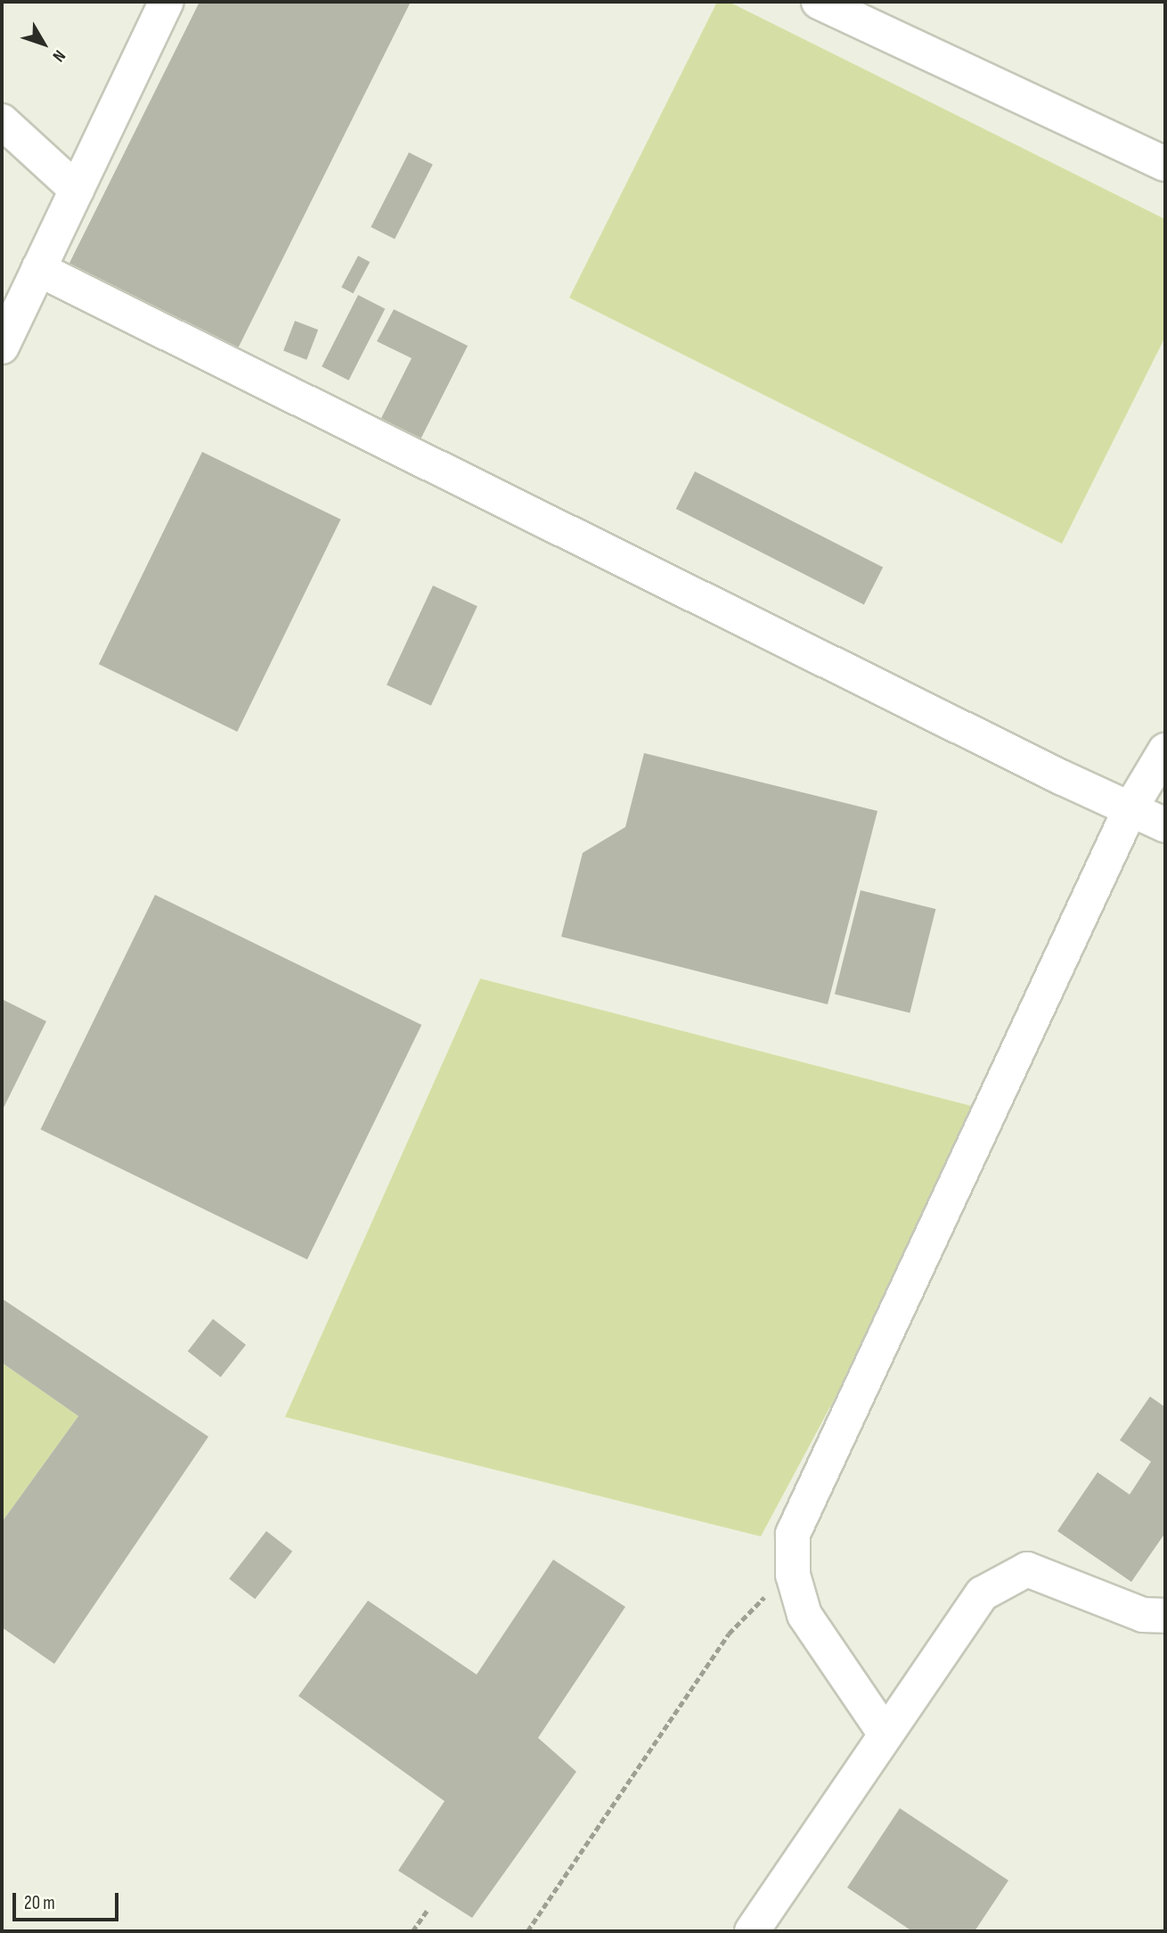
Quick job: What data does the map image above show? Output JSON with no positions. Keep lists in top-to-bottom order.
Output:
{
  "scale_bar": "20 m",
  "north": "bottom right"
}
